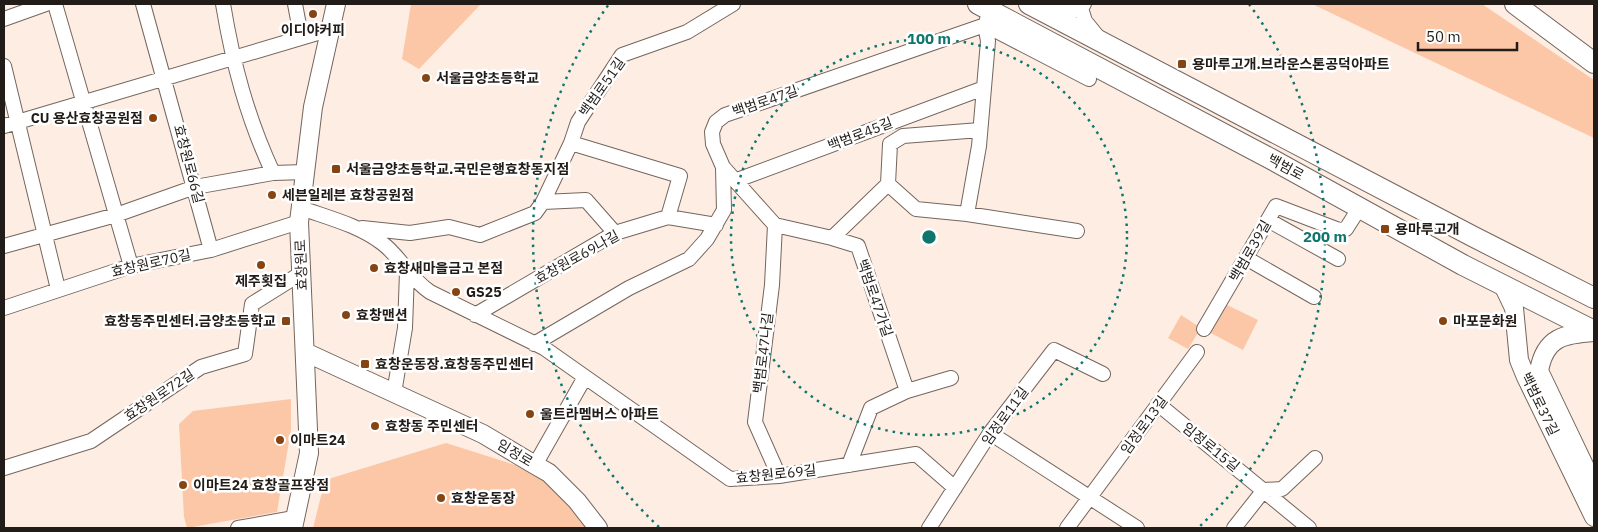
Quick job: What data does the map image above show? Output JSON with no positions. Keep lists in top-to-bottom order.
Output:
{
  "streets": {
    "main road": ["백범로"],
    "street": [
      "백범로51길",
      "백범로47길",
      "백범로45길",
      "효창원로66길",
      "백범로39길",
      "효창원로69나길",
      "효창원로70길",
      "효창원로",
      "백범로47가길",
      "백범로47나길",
      "효창원로72길",
      "백범로37길",
      "임정로11길",
      "임정로13길",
      "임정로15길",
      "임정로",
      "효창원로69길"
    ]
  },
  "crossings": [
    ["백범로47길", "백범로"],
    ["백범로47길", "효창원로69나길"],
    ["백범로47길", "효창원로69길"],
    ["효창원로66길", "효창원로70길"],
    ["백범로", "백범로39길"],
    ["백범로", "백범로37길"],
    ["효창원로69나길", "효창원로69길"],
    ["효창원로70길", "효창원로"],
    ["효창원로70길", "효창원로69길"],
    ["효창원로", "효창원로72길"],
    ["효창원로", "임정로"],
    ["효창원로", "효창원로69길"],
    ["백범로47가길", "백범로47나길"],
    ["백범로47나길", "효창원로69길"],
    ["임정로11길", "효창원로69길"],
    ["임정로13길", "임정로15길"]
  ],
  "places": {
    "other": [
      "이디야커피",
      "서울금양초등학교",
      "CU 용산효창공원점",
      "세븐일레븐 효창공원점",
      "제주횟집",
      "효창새마을금고 본점",
      "GS25",
      "효창맨션",
      "마포문화원",
      "울트라멤버스 아파트",
      "효창동 주민센터",
      "이마트24",
      "이마트24 효창골프장점",
      "효창운동장"
    ],
    "transit": [
      "용마루고개.브라운스톤공덕아파트",
      "서울금양초등학교.국민은행효창동지점",
      "용마루고개",
      "효창동주민센터.금양초등학교",
      "효창운동장.효창동주민센터"
    ]
  },
  "scale_bar": "50 m",
  "rings": ["100 m", "200 m"]
}
